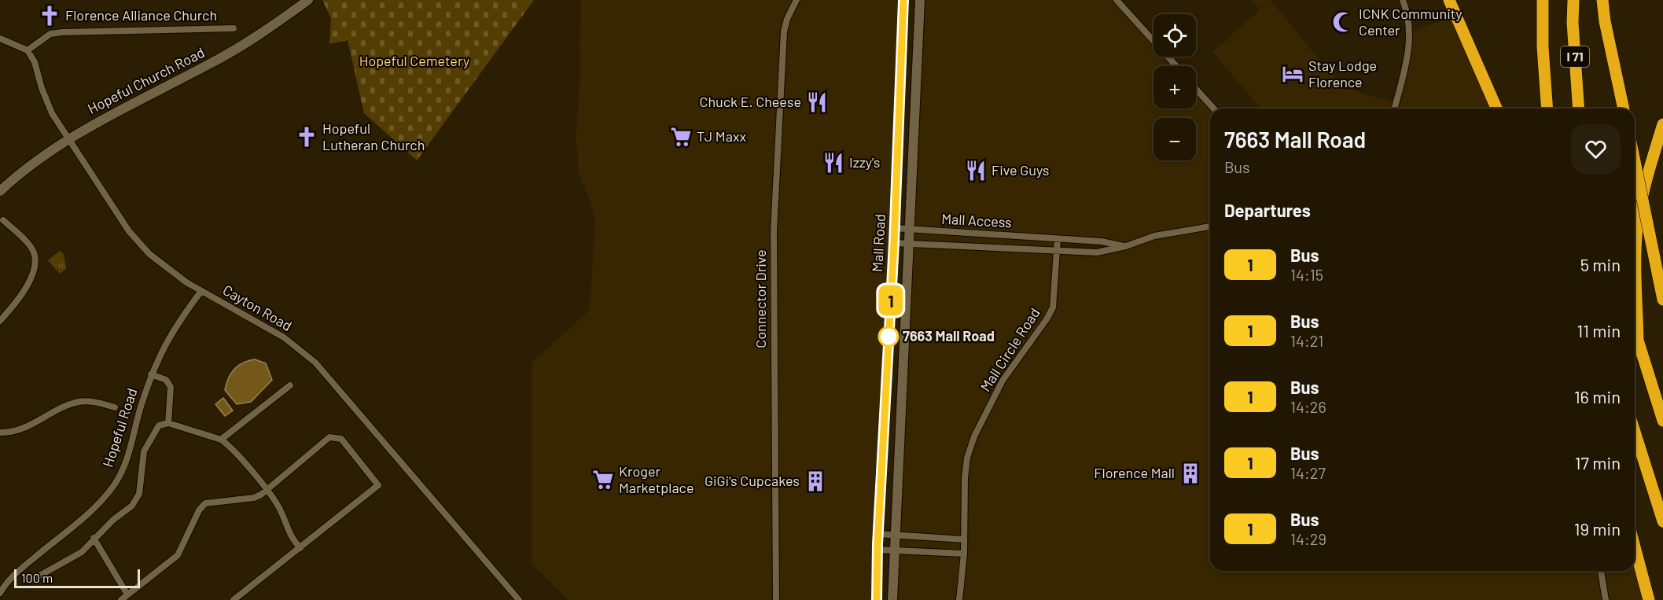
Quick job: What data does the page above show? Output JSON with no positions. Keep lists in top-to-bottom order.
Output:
{
  "streets": {
    "highway": ["I 71"],
    "main road": ["Hopeful Church Road", "Mall Road"],
    "street": [
      "Mall Access",
      "Connector Drive",
      "Cayton Road",
      "Mall Circle Road",
      "Hopeful Road"
    ]
  },
  "crossings": [
    ["Hopeful Church Road", "Cayton Road"],
    ["Mall Access", "Mall Road"],
    ["Mall Access", "Mall Circle Road"],
    ["Cayton Road", "Hopeful Road"]
  ],
  "parks": ["Hopeful Cemetery"],
  "places": {
    "church": ["Florence Alliance Church", "Hopeful Lutheran Church"],
    "mosque": ["ICNK Community Center"],
    "hotel": ["Stay Lodge Florence"],
    "restaurant": ["Chuck E. Cheese", "Izzy's", "Five Guys"],
    "supermarket": ["TJ Maxx", "Kroger Marketplace"],
    "other": ["7663 Mall Road"],
    "building": ["Florence Mall", "GiGi's Cupcakes"]
  },
  "lines": ["bus line 1"],
  "scale_bar": "100 m",
  "page": {
    "on_map": "1",
    "map_buttons": ["+", "−"],
    "heading": [
      ["7663 Mall Road", "Bus"],
      "Departures"
    ],
    "list": [
      {
        "mark": "1",
        "name": "Bus",
        "note": "14:15",
        "value": "5 min"
      },
      {
        "mark": "1",
        "name": "Bus",
        "note": "14:21",
        "value": "11 min"
      },
      {
        "mark": "1",
        "name": "Bus",
        "note": "14:26",
        "value": "16 min"
      },
      {
        "mark": "1",
        "name": "Bus",
        "note": "14:27",
        "value": "17 min"
      },
      {
        "mark": "1",
        "name": "Bus",
        "note": "14:29",
        "value": "19 min"
      }
    ],
    "scale": "100 m"
  }
}
